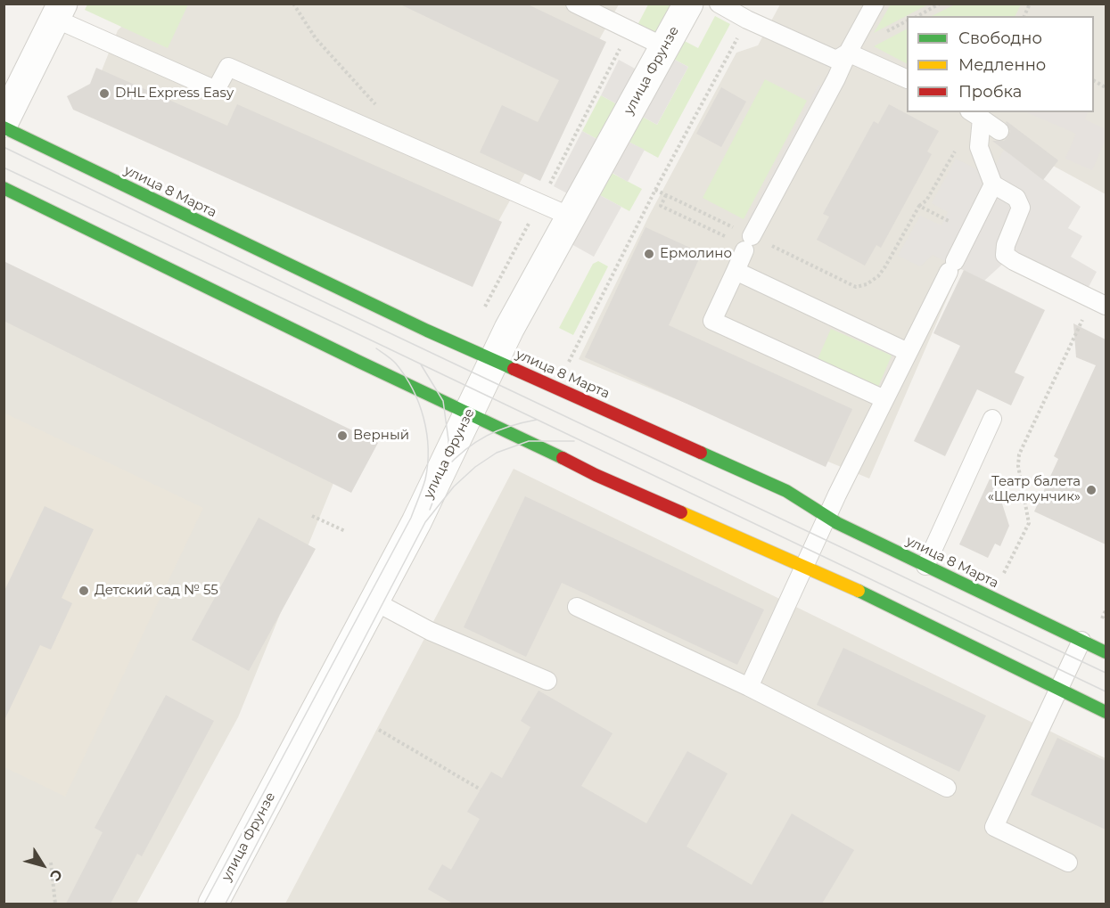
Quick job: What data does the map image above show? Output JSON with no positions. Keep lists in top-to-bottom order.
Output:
{
  "streets": {
    "main road": ["улица 8 Марта"],
    "street": ["улица Фрунзе"]
  },
  "crossings": [
    ["улица Фрунзе", "улица 8 Марта"]
  ],
  "places": [
    "DHL Express Easy",
    "Ермолино",
    "Верный",
    "Театр балета «Щелкунчик»",
    "Детский сад № 55"
  ],
  "legend": ["Свободно", "Медленно", "Пробка"],
  "north": "bottom right"
}
